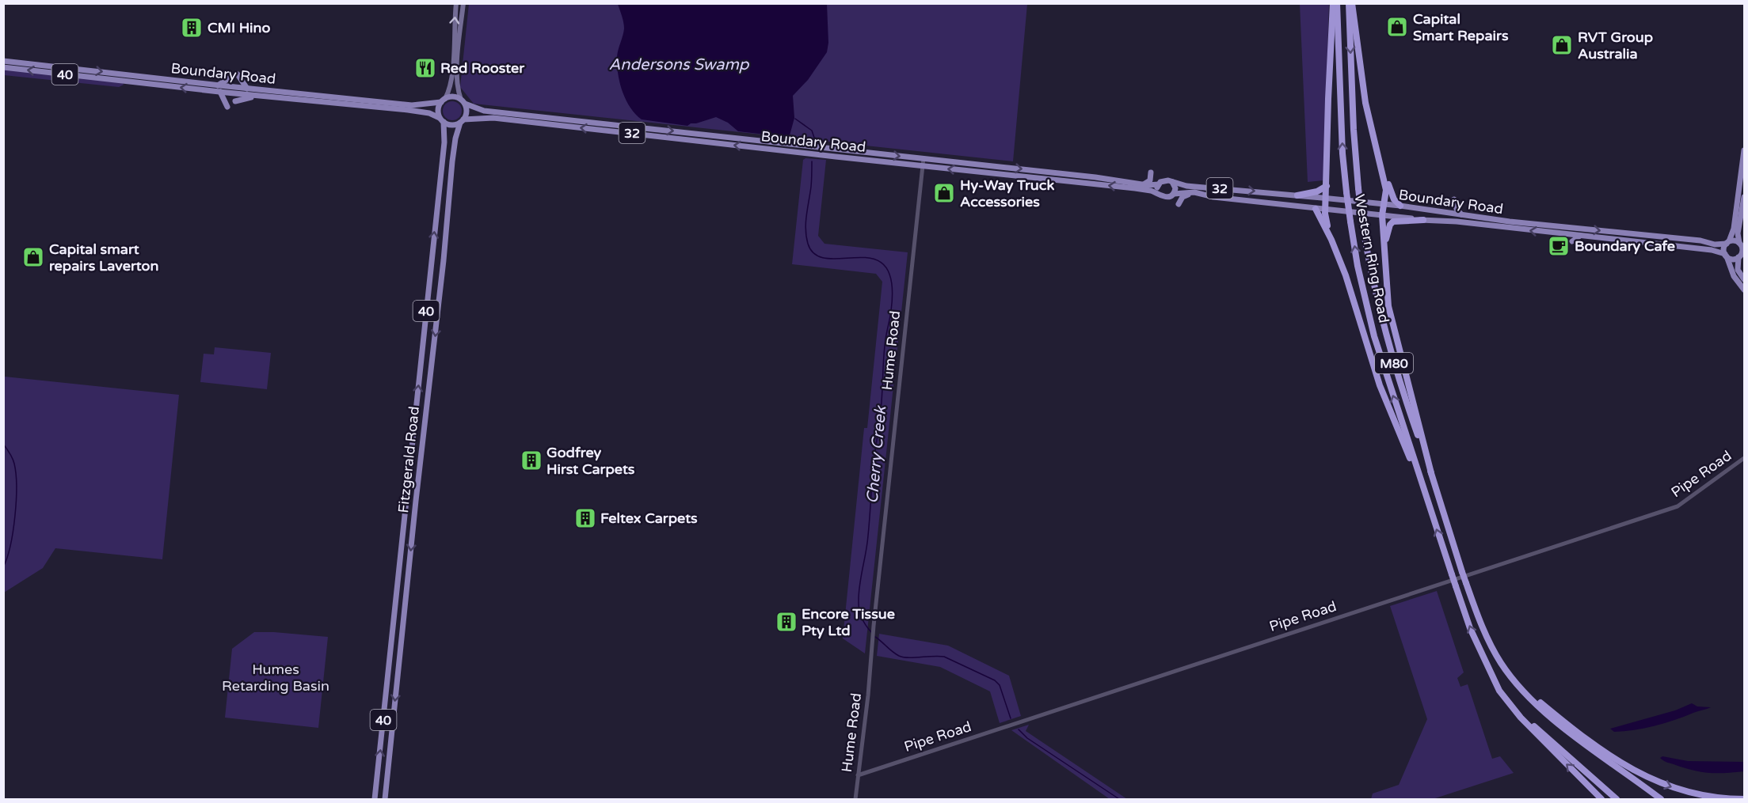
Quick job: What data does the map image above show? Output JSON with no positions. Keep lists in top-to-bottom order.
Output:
{
  "streets": {
    "highway": ["Western Ring Road", "M80"],
    "main road": [
      "Boundary Road",
      "40",
      "32",
      "Fitzgerald Road"
    ],
    "street": ["Hume Road", "Pipe Road"]
  },
  "crossings": [
    ["Boundary Road", "40"],
    ["Boundary Road", "32"],
    ["Boundary Road", "Hume Road"],
    ["Boundary Road", "Fitzgerald Road"],
    ["40", "Fitzgerald Road"],
    ["Hume Road", "Pipe Road"]
  ],
  "water": ["Andersons Swamp", "Cherry Creek"],
  "parks": ["Humes Retarding Basin"],
  "places": {
    "shop": [
      "Capital Smart Repairs",
      "RVT Group Australia",
      "Hy-Way Truck Accessories",
      "Capital smart repairs Laverton"
    ],
    "building": [
      "CMI Hino",
      "Godfrey Hirst Carpets",
      "Feltex Carpets",
      "Encore Tissue Pty Ltd"
    ],
    "restaurant": ["Red Rooster"],
    "cafe": ["Boundary Cafe"]
  }
}
